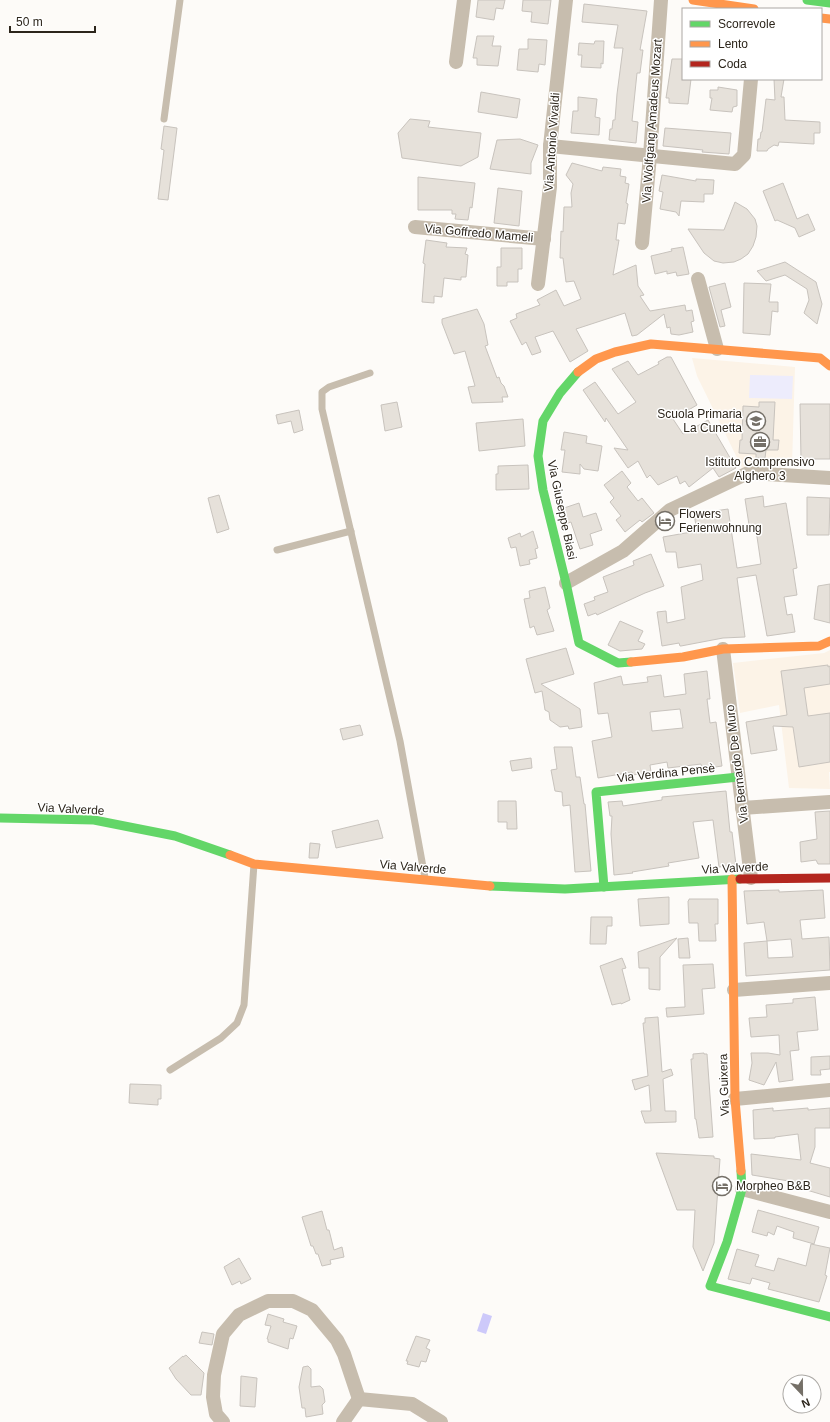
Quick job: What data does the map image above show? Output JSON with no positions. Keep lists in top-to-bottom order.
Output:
{
  "streets": {
    "street": [
      "Via Wolfgang Amadeus Mozart",
      "Via Antonio Vivaldi",
      "Via Goffredo Mameli",
      "Via Giuseppe Biasi",
      "Via Bernardo De Muro",
      "Via Verdina Pensè",
      "Via Valverde",
      "Via Guixera"
    ]
  },
  "crossings": [
    ["Via Antonio Vivaldi", "Via Goffredo Mameli"],
    ["Via Giuseppe Biasi", "Via Bernardo De Muro"],
    ["Via Bernardo De Muro", "Via Verdina Pensè"],
    ["Via Bernardo De Muro", "Via Valverde"],
    ["Via Verdina Pensè", "Via Valverde"],
    ["Via Valverde", "Via Guixera"]
  ],
  "places": {
    "school or university": ["Scuola Primaria La Cunetta"],
    "office": ["Istituto Comprensivo Alghero 3"],
    "hotel": ["Flowers Ferienwohnung", "Morpheo B&B"]
  },
  "legend": ["Scorrevole", "Lento", "Coda"],
  "scale_bar": "50 m",
  "north": "bottom"
}
